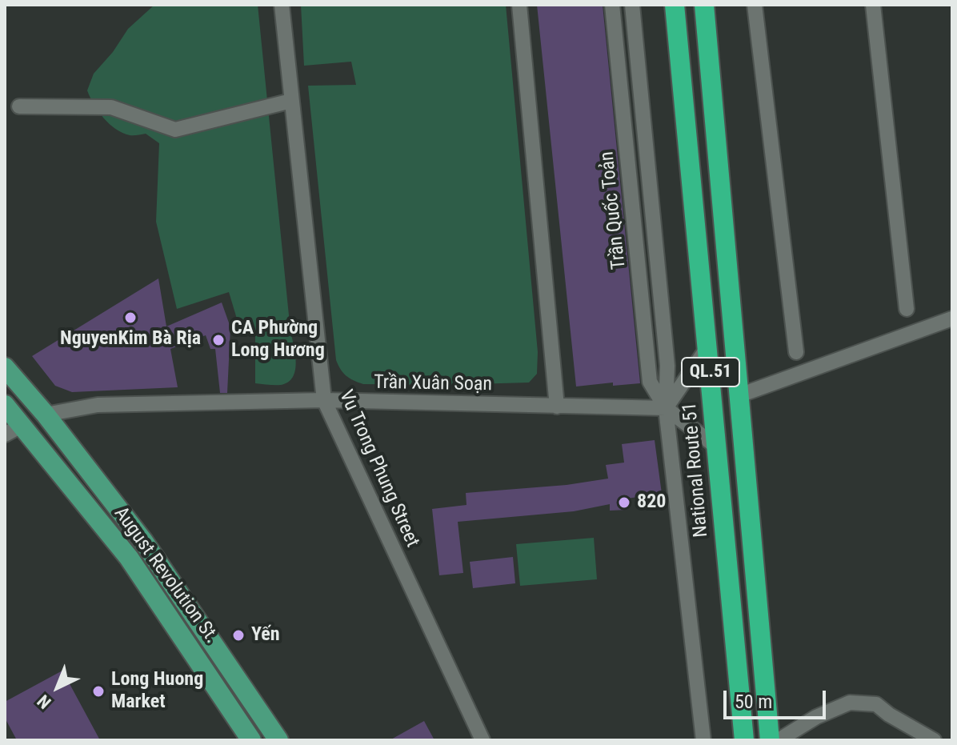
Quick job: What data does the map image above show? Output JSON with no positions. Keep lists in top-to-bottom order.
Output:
{
  "streets": {
    "highway": ["QL.51", "National Route 51"],
    "main road": ["August Revolution St."],
    "street": ["Trần Quốc Toản", "Trần Xuân Soạn", "Vu Trong Phung Street"]
  },
  "crossings": [
    ["Trần Quốc Toản", "Trần Xuân Soạn"],
    ["Trần Xuân Soạn", "Vu Trong Phung Street"],
    ["Trần Xuân Soạn", "August Revolution St."]
  ],
  "places": [
    "NguyenKim Bà Rịa",
    "CA Phường Long Hương",
    "820",
    "Yến",
    "Long Huong Market"
  ],
  "scale_bar": "50 m",
  "north": "bottom left"
}
